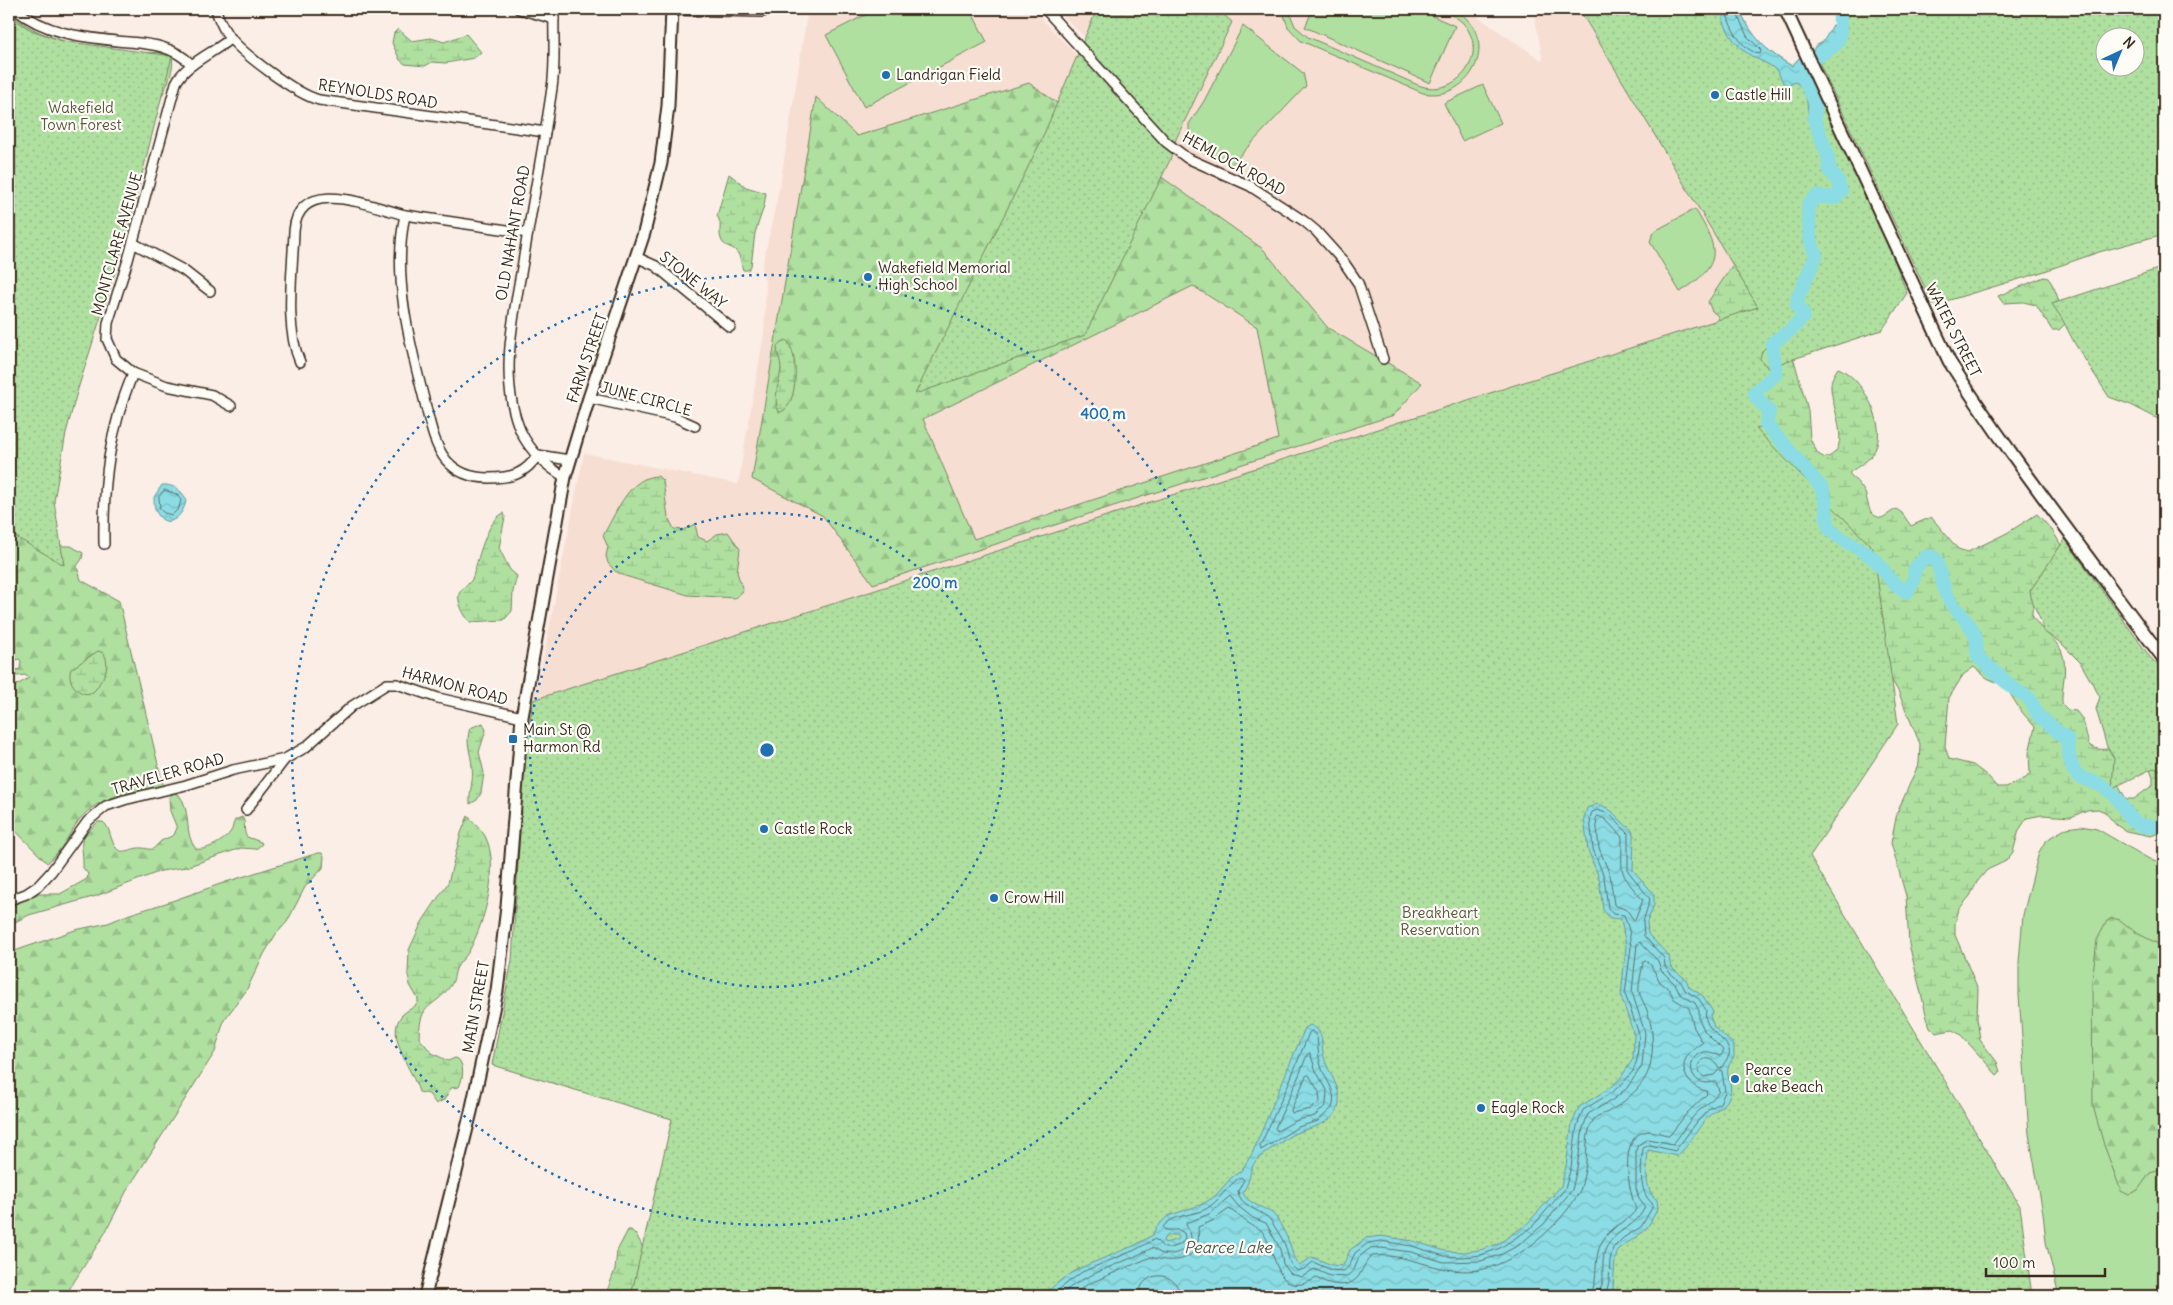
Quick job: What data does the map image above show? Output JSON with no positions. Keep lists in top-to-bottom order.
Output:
{
  "streets": {
    "main road": ["WATER STREET", "FARM STREET", "MAIN STREET"],
    "street": [
      "REYNOLDS ROAD",
      "HEMLOCK ROAD",
      "OLD NAHANT ROAD",
      "MONTCLARE AVENUE",
      "STONE WAY",
      "JUNE CIRCLE",
      "HARMON ROAD",
      "TRAVELER ROAD"
    ]
  },
  "crossings": [
    ["REYNOLDS ROAD", "OLD NAHANT ROAD"],
    ["REYNOLDS ROAD", "MONTCLARE AVENUE"],
    ["OLD NAHANT ROAD", "FARM STREET"],
    ["STONE WAY", "FARM STREET"],
    ["FARM STREET", "JUNE CIRCLE"],
    ["FARM STREET", "HARMON ROAD"],
    ["FARM STREET", "MAIN STREET"],
    ["HARMON ROAD", "TRAVELER ROAD"],
    ["HARMON ROAD", "MAIN STREET"]
  ],
  "water": ["Pearce Lake"],
  "parks": ["Wakefield Town Forest", "Breakheart Reservation"],
  "places": {
    "other": [
      "Landrigan Field",
      "Castle Hill",
      "Wakefield Memorial High School",
      "Castle Rock",
      "Crow Hill",
      "Pearce Lake Beach",
      "Eagle Rock"
    ],
    "transit": ["Main St @ Harmon Rd"]
  },
  "scale_bar": "100 m",
  "north": "top right",
  "rings": ["400 m", "200 m"]
}
